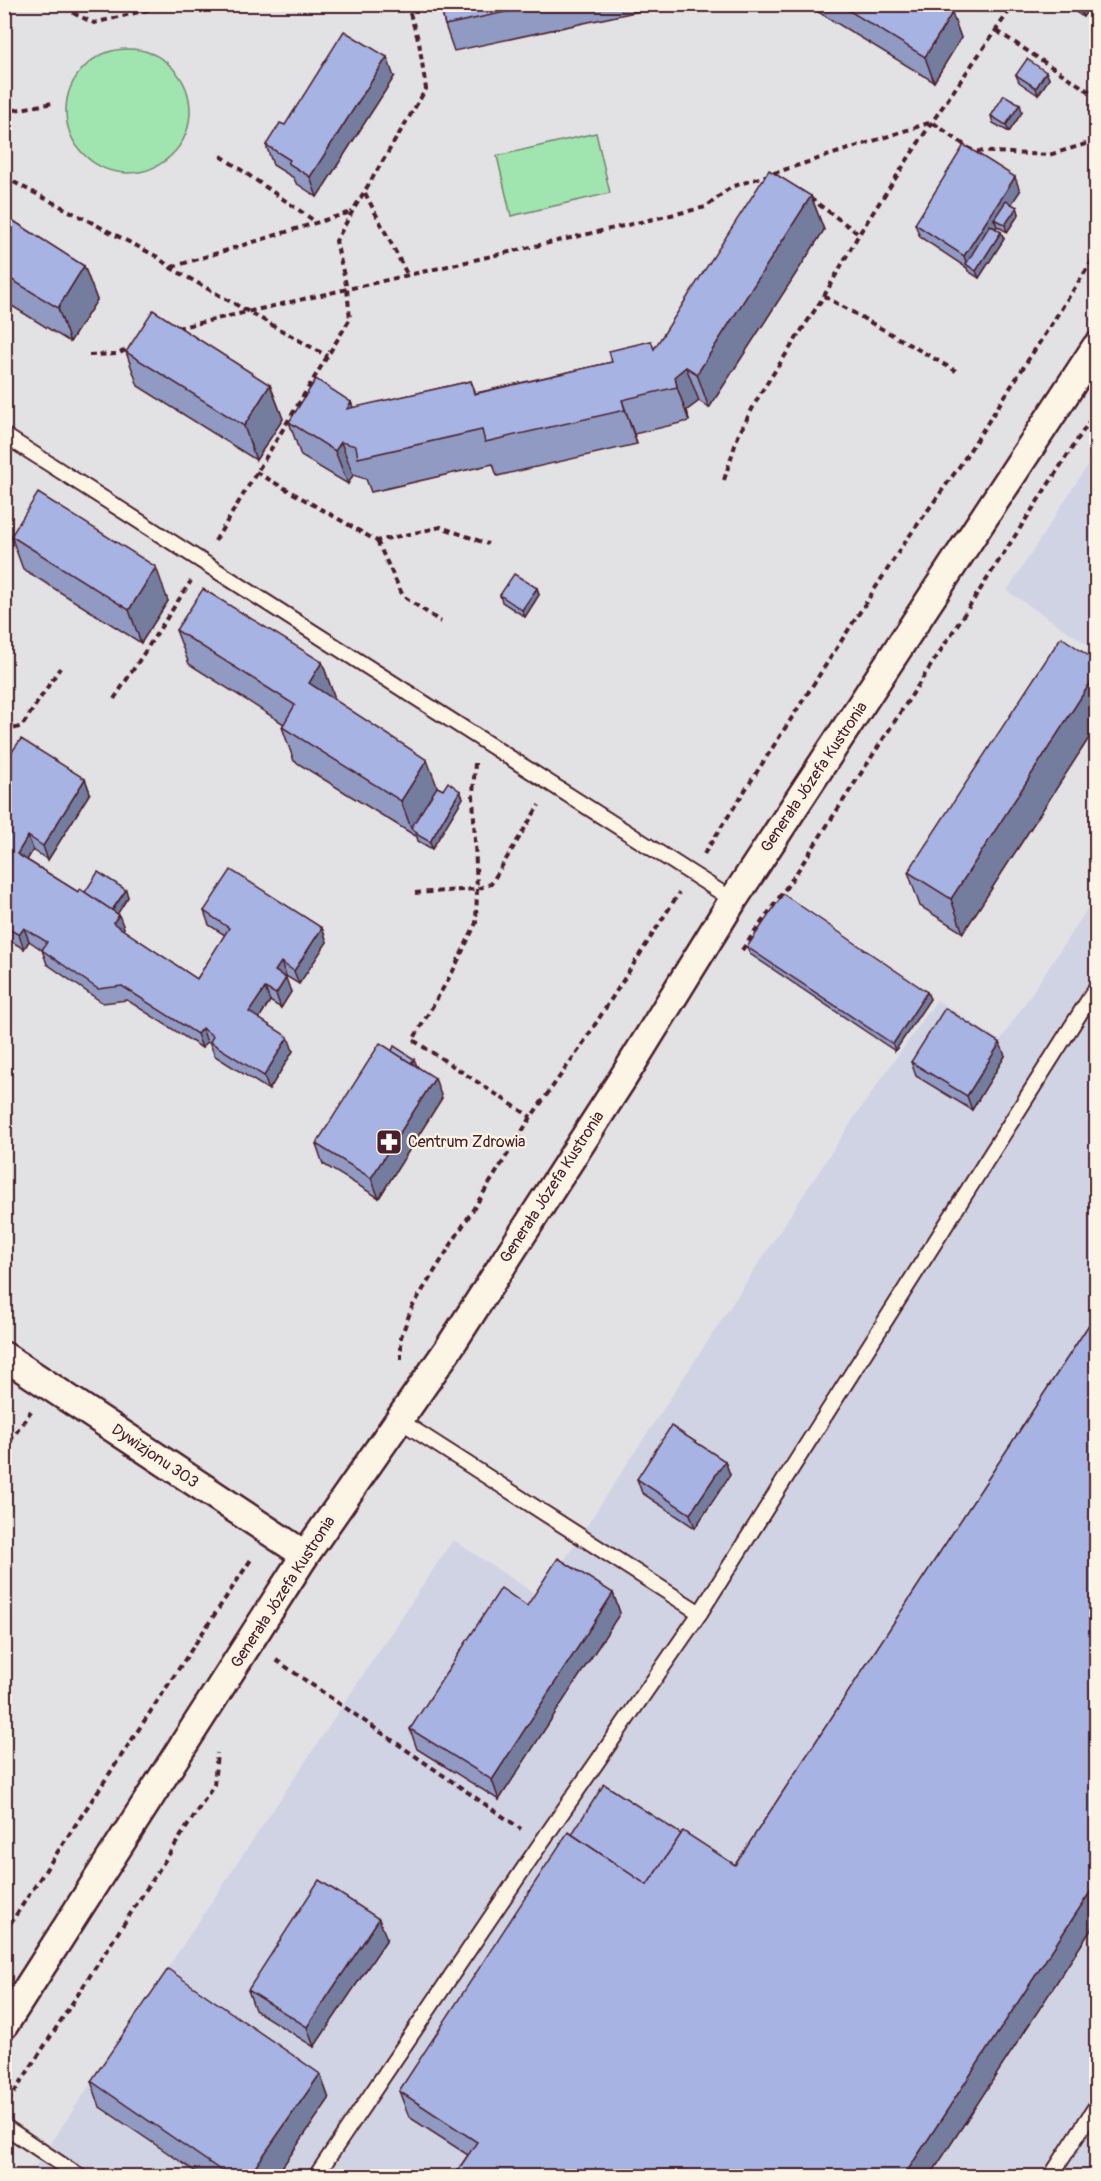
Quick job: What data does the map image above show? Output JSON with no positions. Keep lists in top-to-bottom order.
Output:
{
  "streets": {
    "street": ["Generała Józefa Kustronia", "Dywizjonu 303"]
  },
  "crossings": [
    ["Generała Józefa Kustronia", "Dywizjonu 303"]
  ],
  "places": {
    "pharmacy": ["Centrum Zdrowia"]
  }
}
